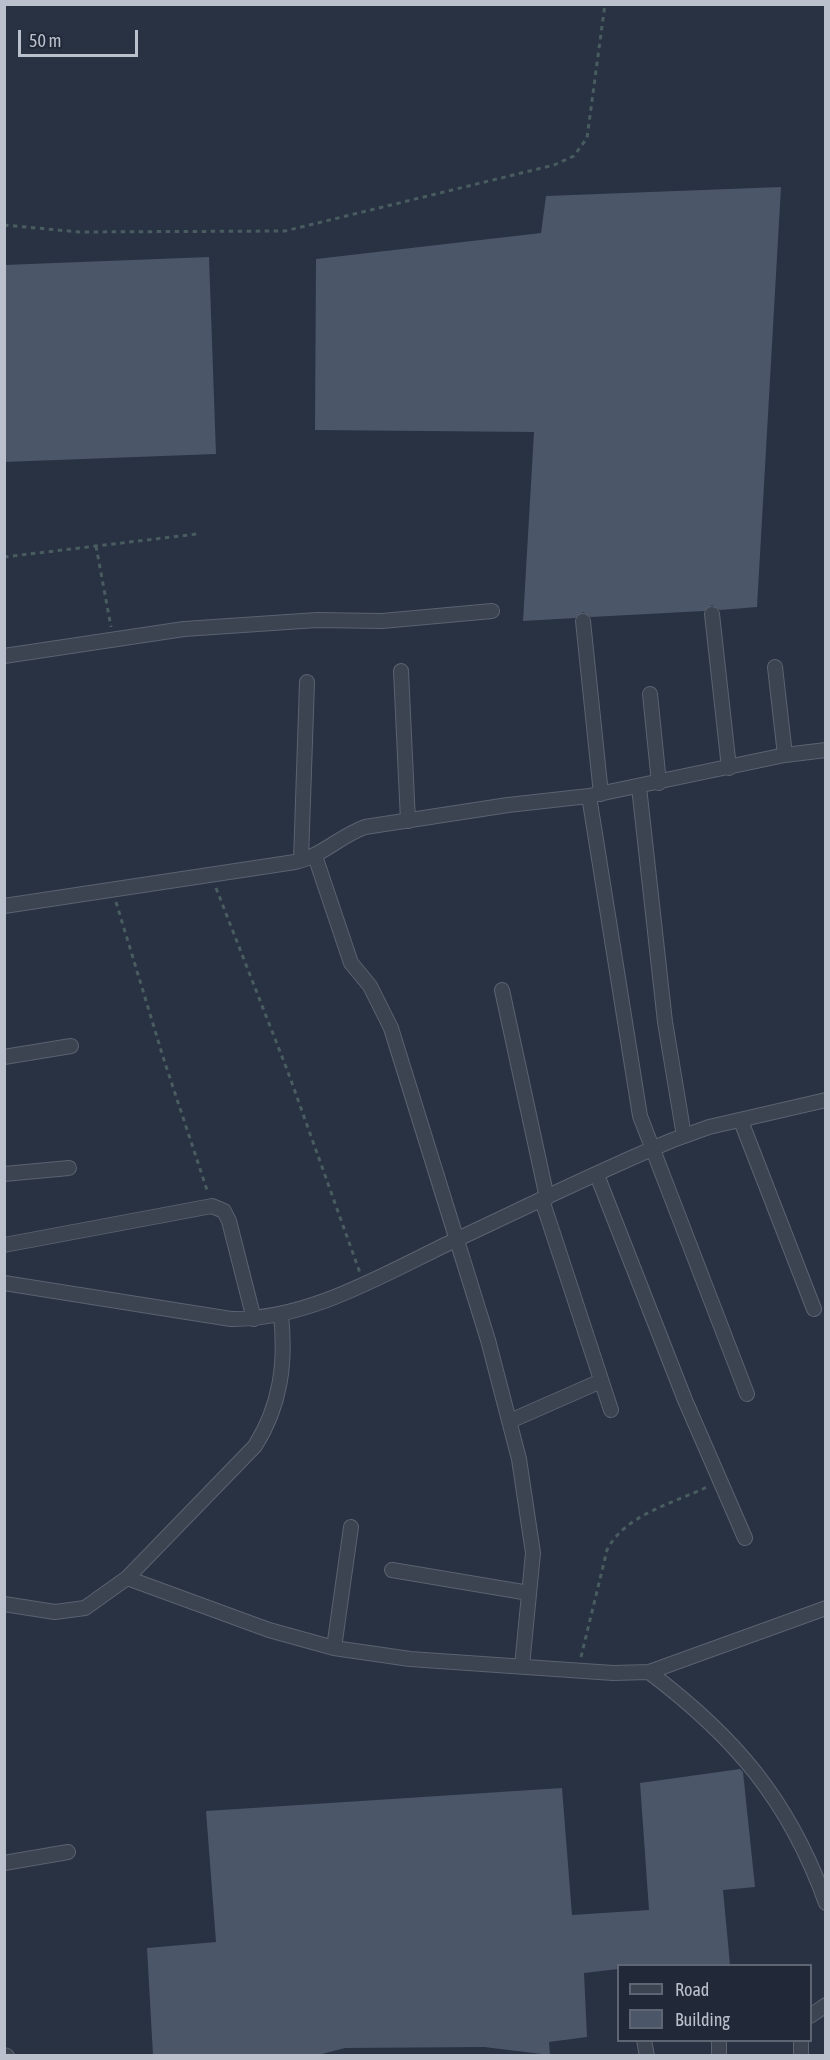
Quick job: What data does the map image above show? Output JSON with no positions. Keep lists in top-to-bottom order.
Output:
{
  "legend": ["Road", "Building"],
  "scale_bar": "50 m"
}
